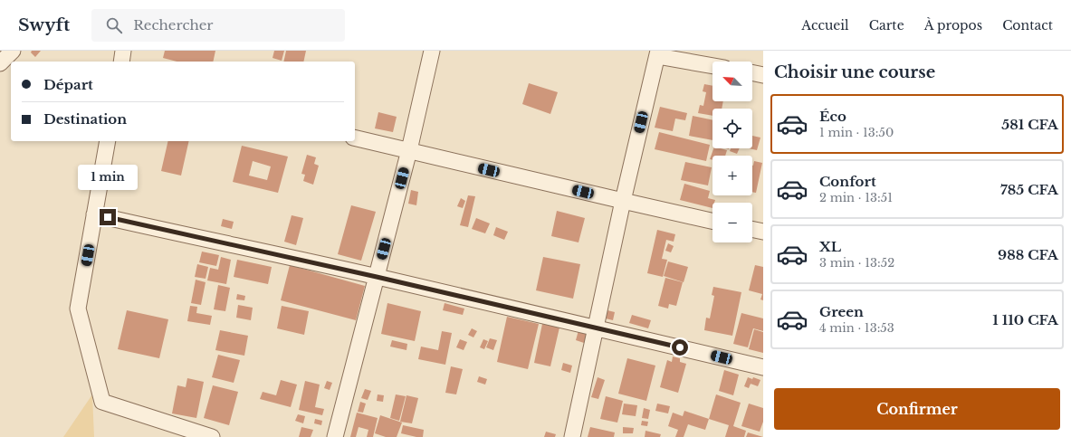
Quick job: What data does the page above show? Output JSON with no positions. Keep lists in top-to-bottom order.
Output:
{
  "north": "top left",
  "page": {
    "header": "Swyft",
    "search": "Rechercher",
    "nav": [
      "Accueil",
      "Carte",
      "À propos",
      "Contact"
    ],
    "heading": "Choisir une course",
    "map_buttons": ["+", "−"],
    "banner": ["Départ", "Destination"],
    "list": [
      {
        "name": "Éco",
        "note": "1 min · 13:50",
        "value": "581 CFA"
      },
      {
        "name": "Confort",
        "note": "2 min · 13:51",
        "value": "785 CFA"
      },
      {
        "name": "XL",
        "note": "3 min · 13:52",
        "value": "988 CFA"
      },
      {
        "name": "Green",
        "note": "4 min · 13:53",
        "value": "1 110 CFA"
      }
    ],
    "bubble": "1 min",
    "buttons": "Confirmer"
  }
}
